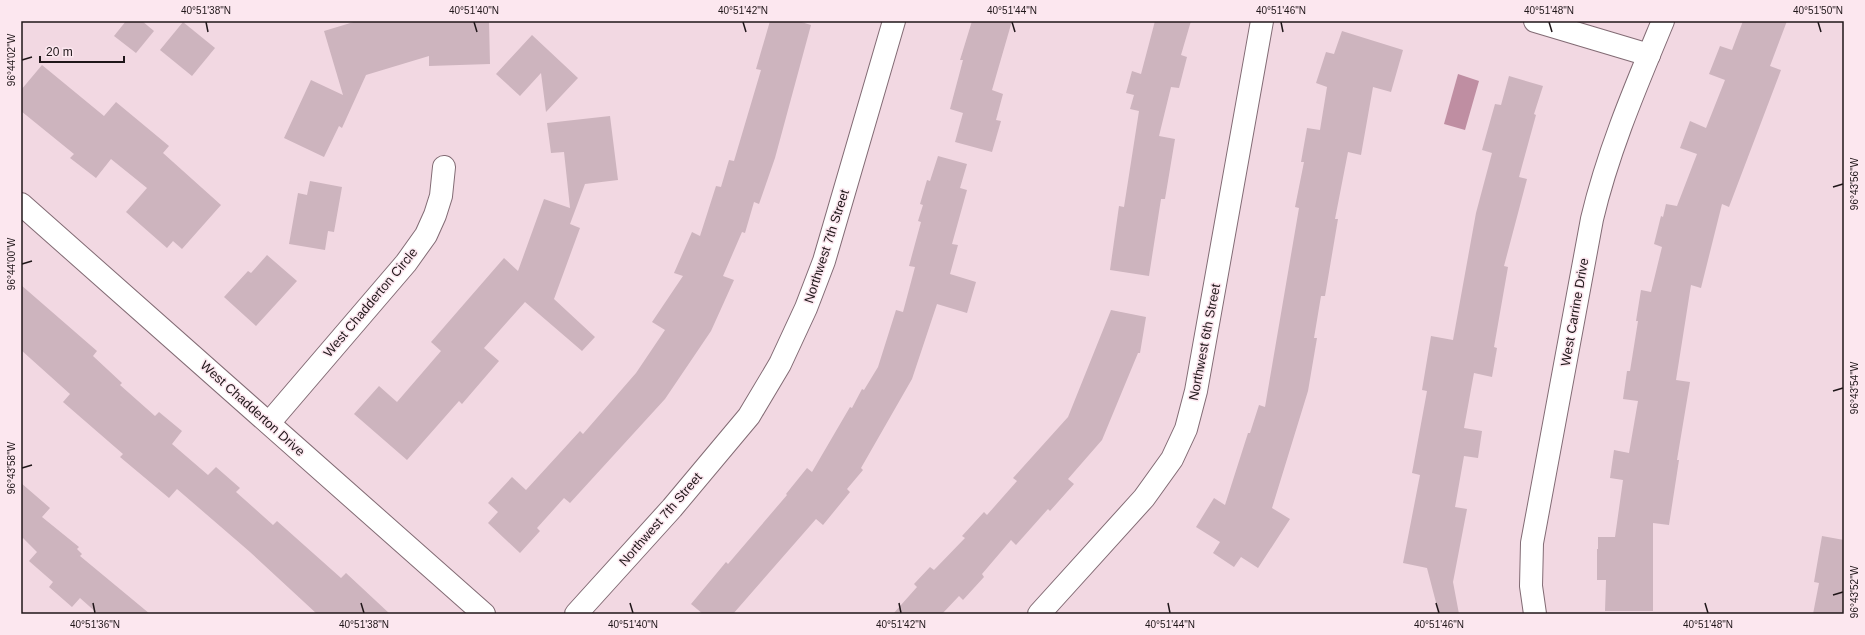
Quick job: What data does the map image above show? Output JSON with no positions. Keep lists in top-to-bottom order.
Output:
{
  "streets": {
    "street": [
      "Northwest 7th Street",
      "West Chadderton Circle",
      "West Carrine Drive",
      "Northwest 6th Street",
      "West Chadderton Drive"
    ]
  },
  "crossings": [
    ["West Chadderton Circle", "West Chadderton Drive"]
  ],
  "scale_bar": "20 m",
  "coordinates": [
    "40°51'38\"N",
    "40°51'40\"N",
    "40°51'42\"N",
    "40°51'44\"N",
    "40°51'46\"N",
    "40°51'48\"N",
    "40°51'50\"N",
    "96°44'02\"W",
    "96°43'56\"W",
    "96°44'00\"W",
    "96°43'54\"W",
    "96°43'58\"W",
    "96°43'52\"W",
    "40°51'36\"N"
  ]
}
